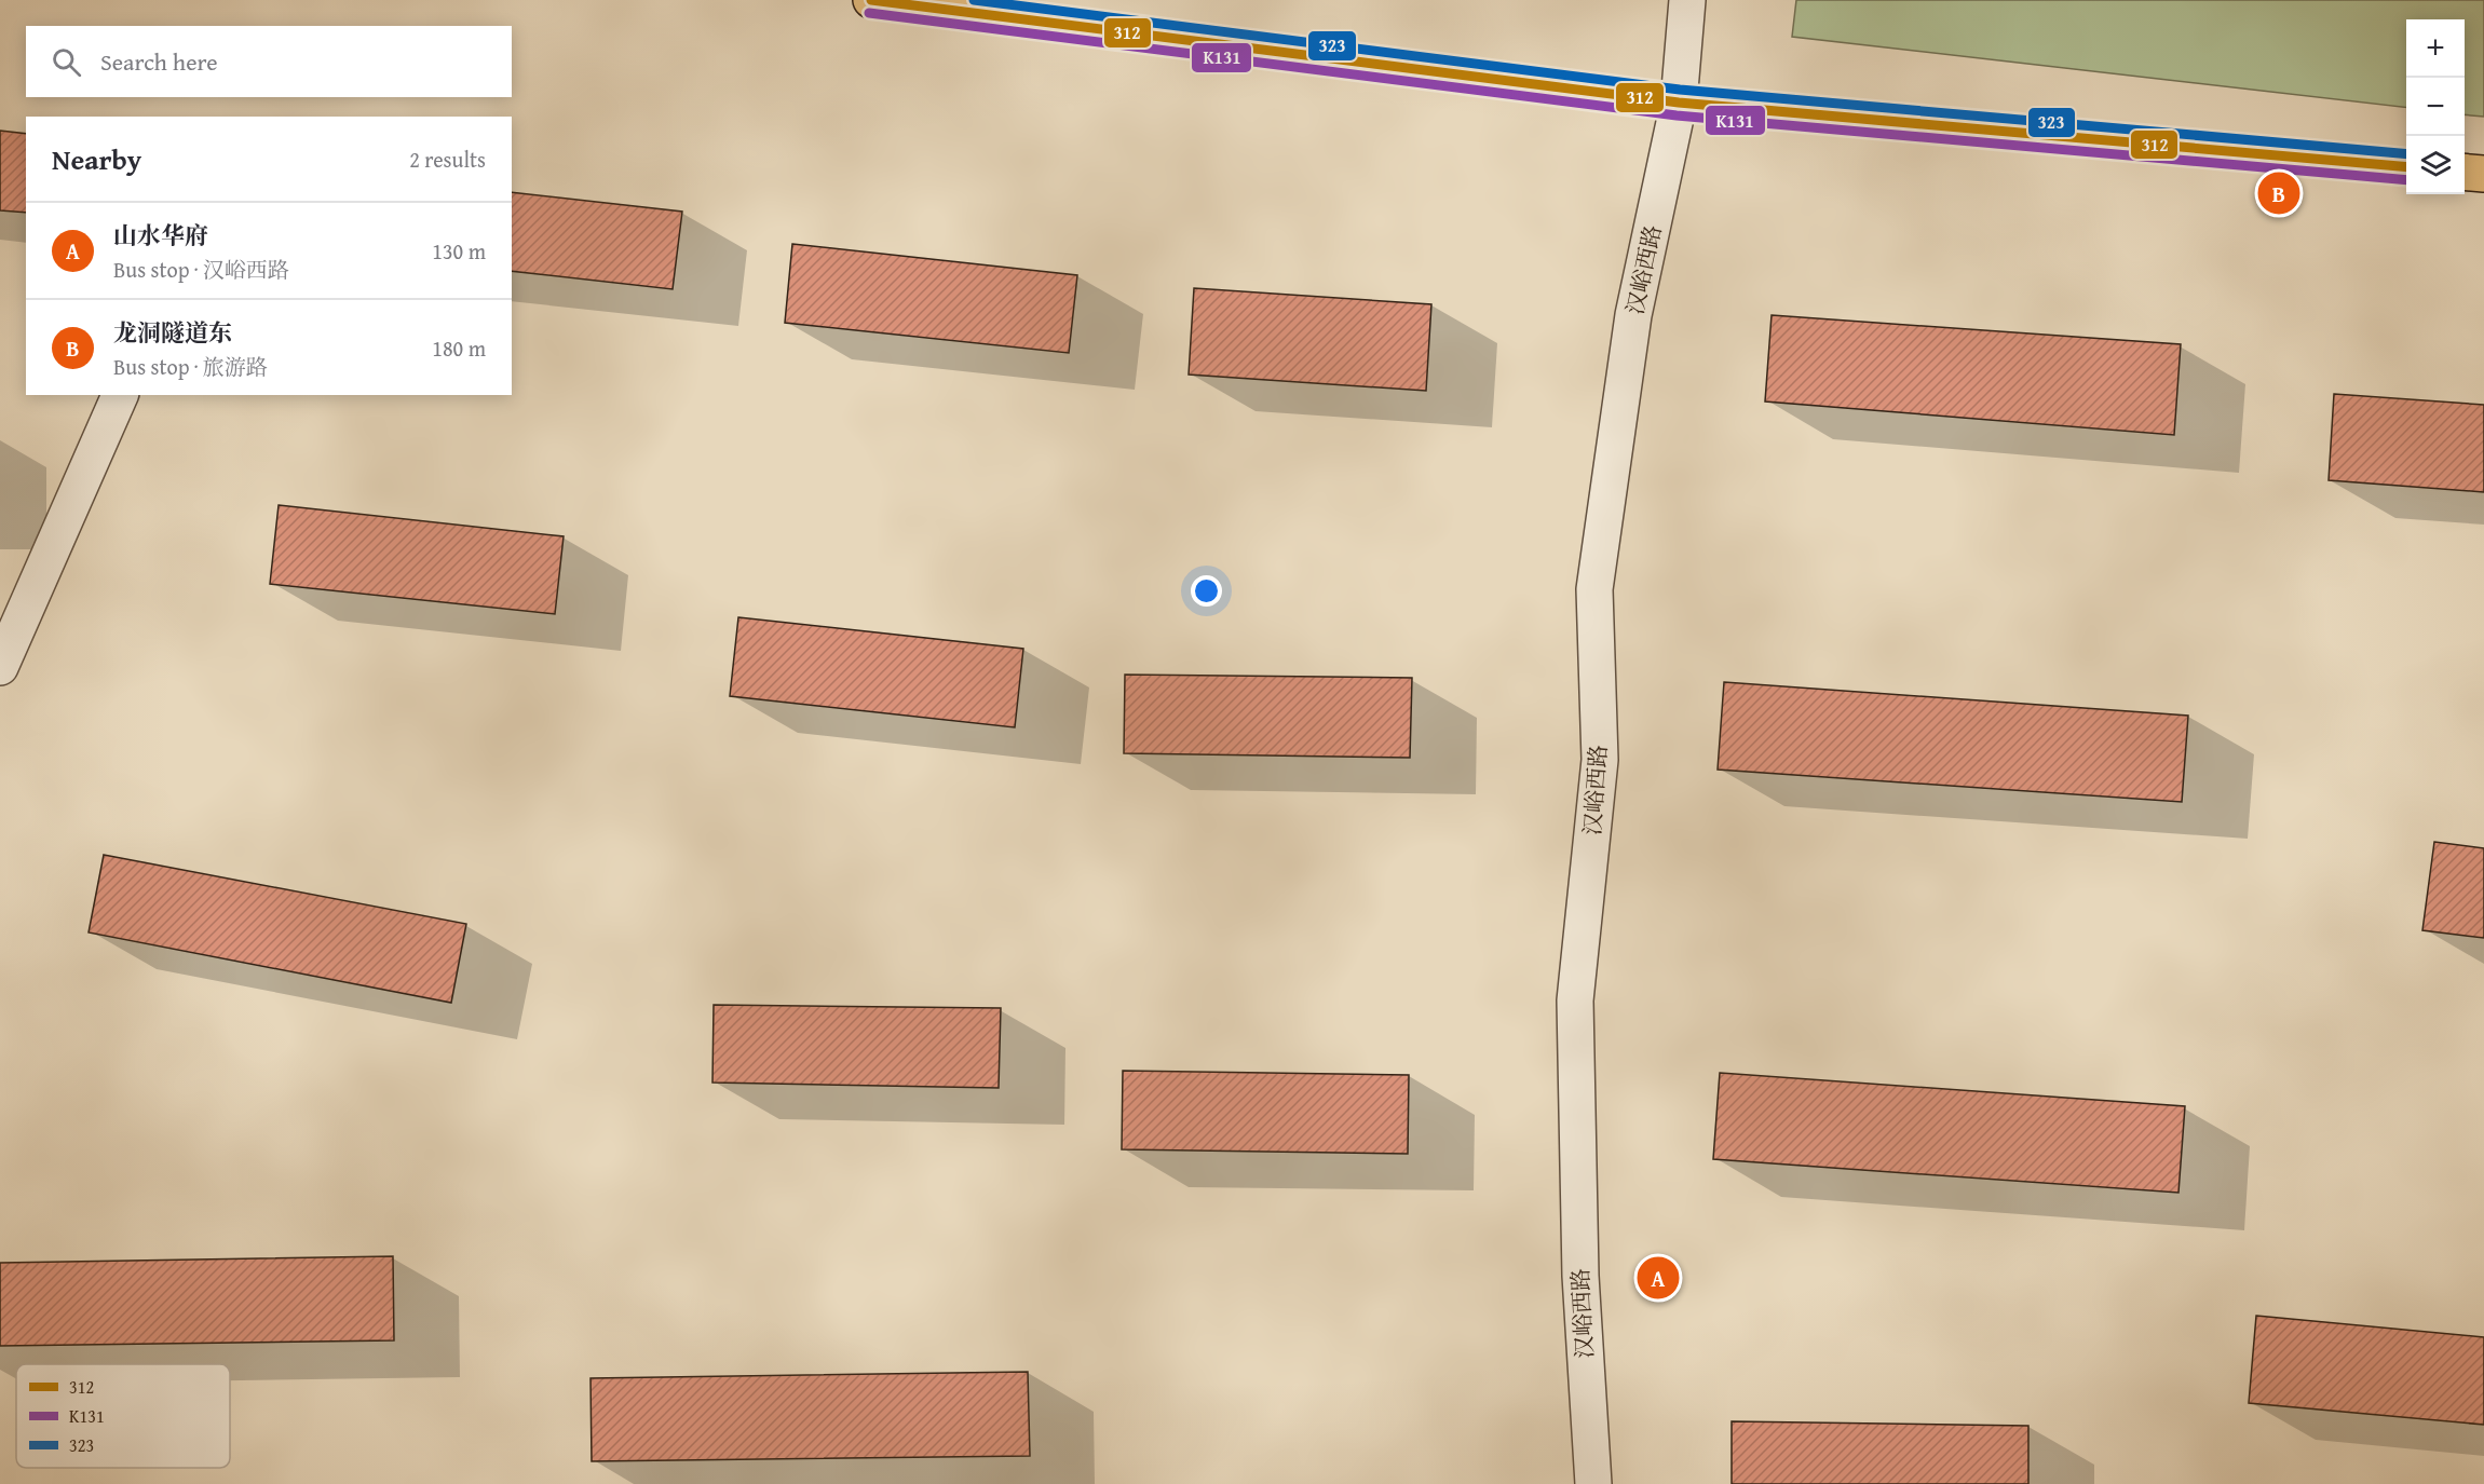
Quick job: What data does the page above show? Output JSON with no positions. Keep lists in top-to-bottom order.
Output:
{
  "streets": {
    "street": ["汉峪西路"]
  },
  "lines": ["transit line 312", "transit line 323", "transit line K131"],
  "legend": ["312", "K131", "323"],
  "page": {
    "map_buttons": ["+", "−"],
    "search": "Search here",
    "heading": ["Nearby", "2 results"],
    "pins": ["B", "A"],
    "list": [
      {
        "mark": "A",
        "name": "山水华府",
        "note": "Bus stop · 汉峪西路",
        "value": "130 m"
      },
      {
        "mark": "B",
        "name": "龙洞隧道东",
        "note": "Bus stop · 旅游路",
        "value": "180 m"
      }
    ]
  }
}
